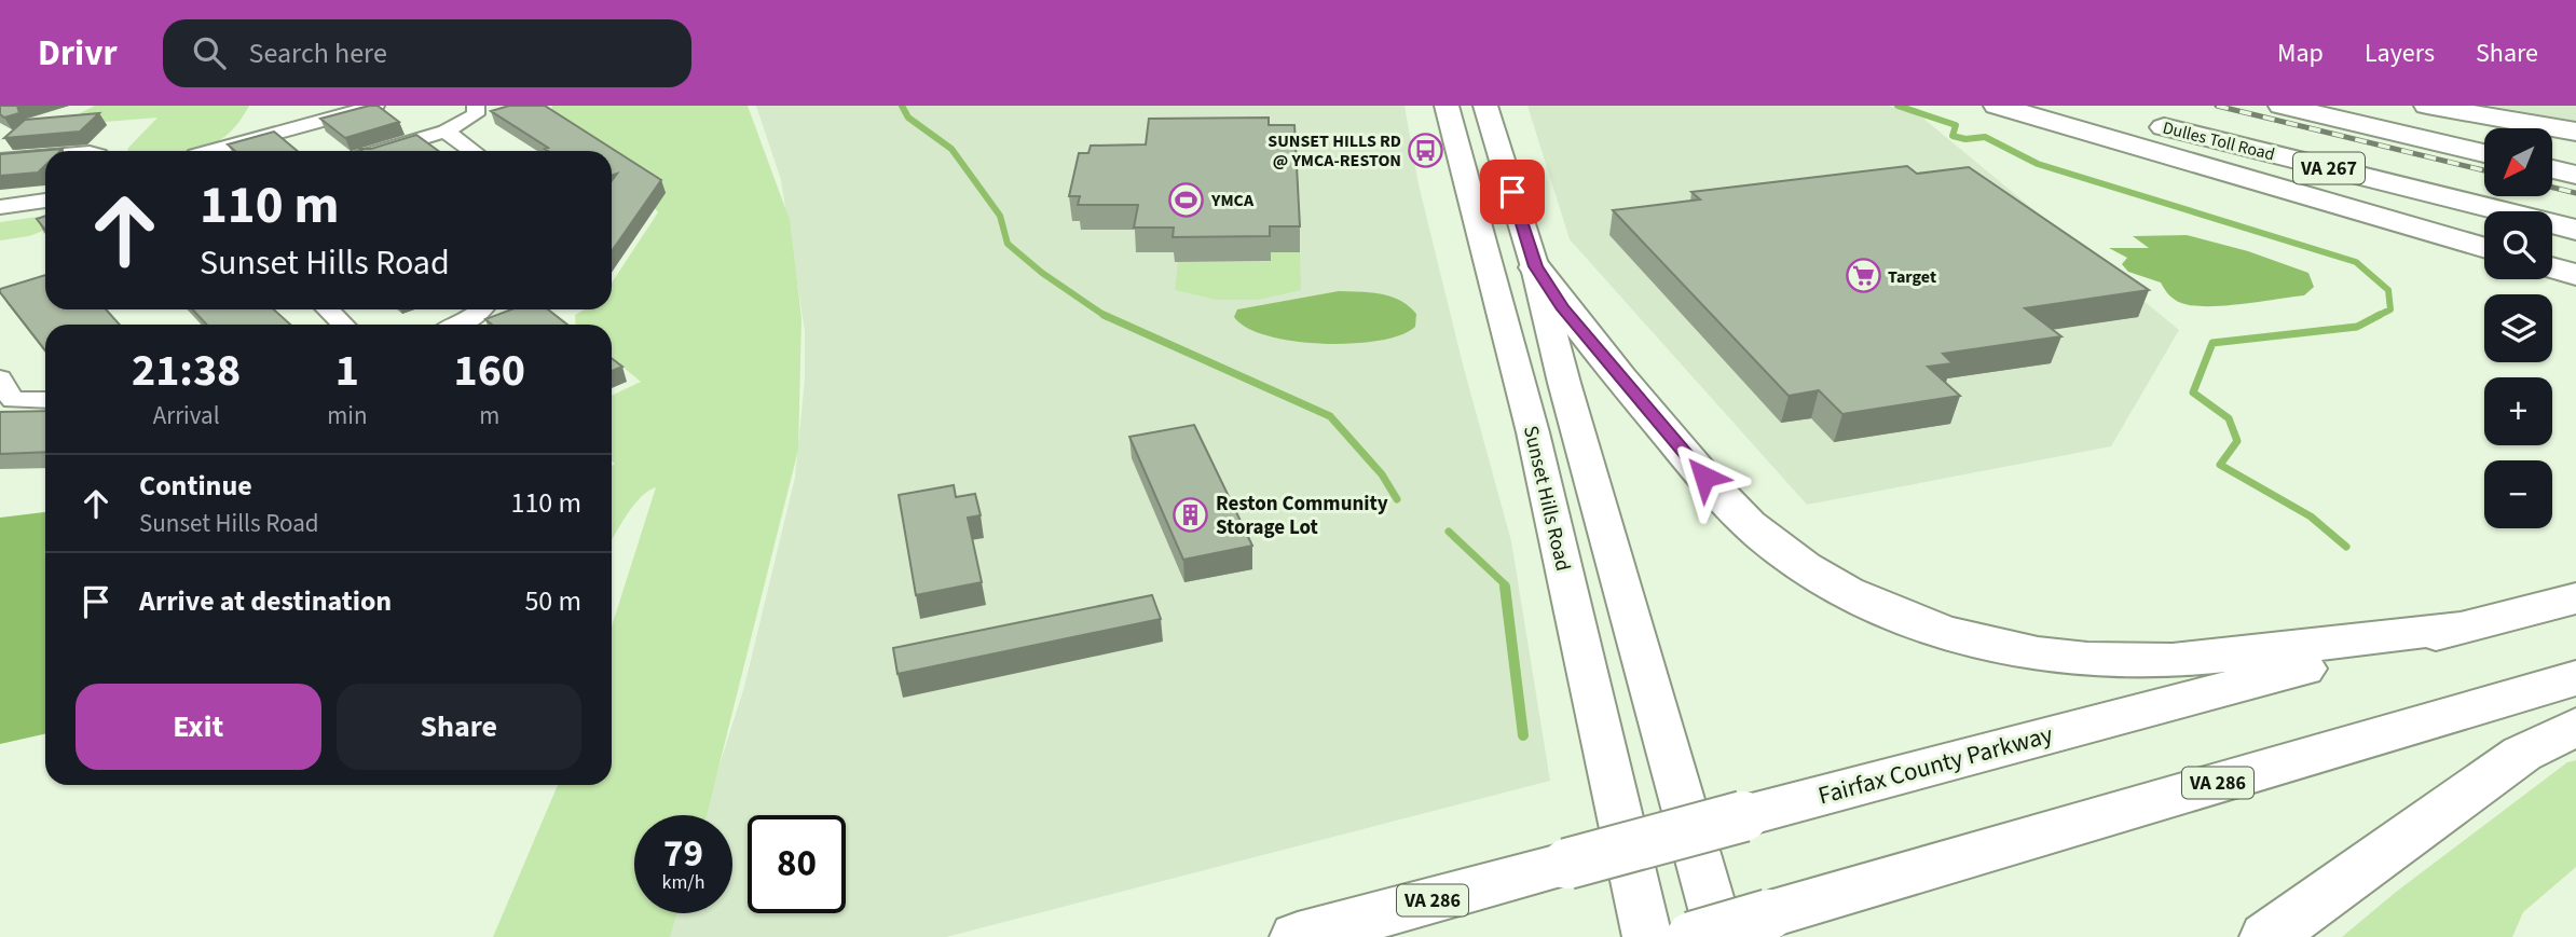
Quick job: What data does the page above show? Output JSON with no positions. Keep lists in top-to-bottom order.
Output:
{
  "streets": {
    "highway": [
      "Dulles Toll Road",
      "VA 267",
      "Fairfax County Parkway",
      "VA 286"
    ],
    "main road": ["Sunset Hills Road"]
  },
  "places": {
    "bus stop": ["SUNSET HILLS RD @ YMCA-RESTON"],
    "sports": ["YMCA"],
    "supermarket": ["Target"],
    "building": ["Reston Community Storage Lot"]
  },
  "north": "bottom left",
  "page": {
    "header": "Drivr",
    "search": "Search here",
    "nav": ["Map", "Layers", "Share"],
    "map_buttons": ["+", "−"],
    "turn": ["110 m", "Sunset Hills Road"],
    "eta": [
      "21:38",
      "Arrival",
      "1",
      "min",
      "160",
      "m"
    ],
    "list": [
      {
        "name": "Continue",
        "note": "Sunset Hills Road",
        "value": "110 m"
      },
      {
        "name": "Arrive at destination",
        "value": "50 m"
      }
    ],
    "buttons": ["Exit", "Share"],
    "speed": "79 km/h",
    "limit": "80"
  }
}
